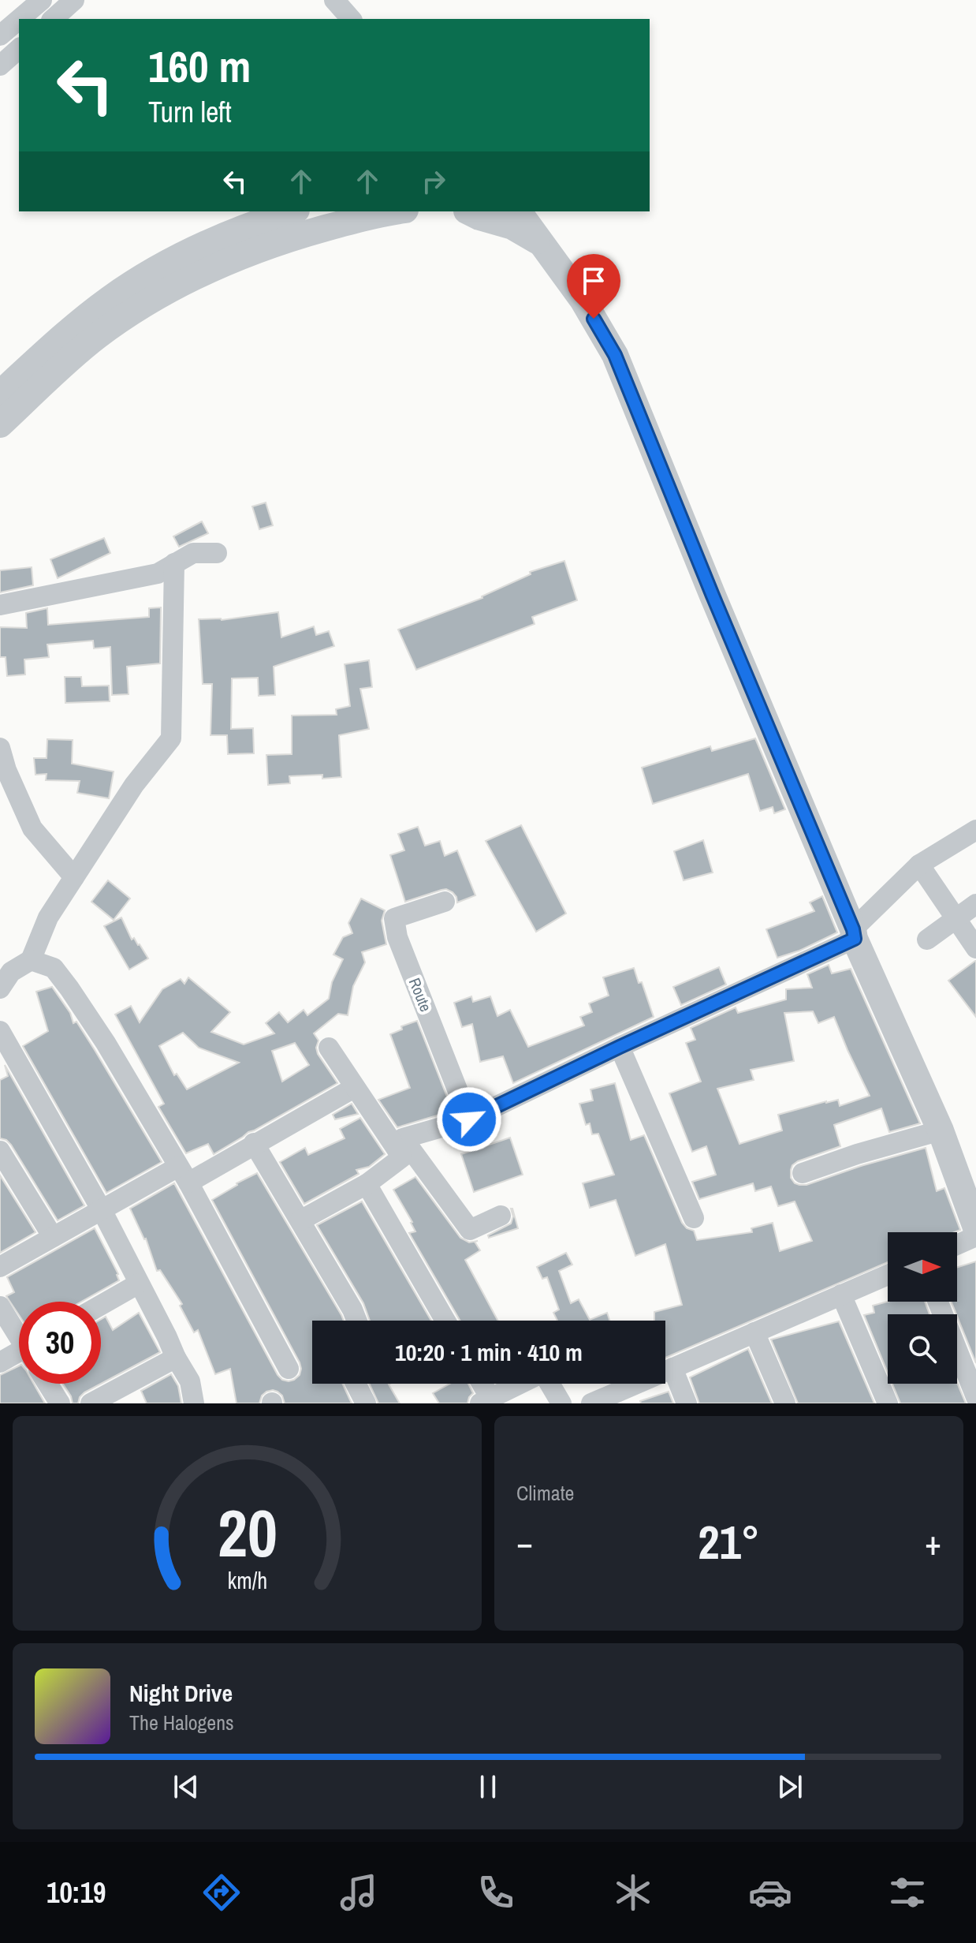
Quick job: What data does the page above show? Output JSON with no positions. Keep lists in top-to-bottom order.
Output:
{
  "streets": {
    "street": ["Route"]
  },
  "north": "right",
  "page": {
    "turn": ["160 m", "Turn left"],
    "limit": "30",
    "trip": "10:20 · 1 min · 410 m",
    "tile": "Climate",
    "heat": ["−", "21°", "+"],
    "song": ["Night Drive", "The Halogens"],
    "tabs": "10:19",
    "gauge": ["20", "km/h"]
  }
}
